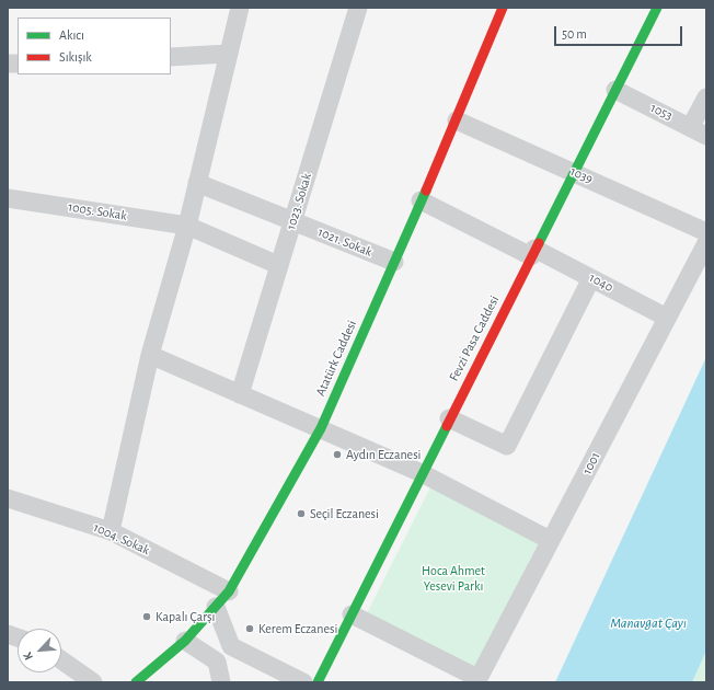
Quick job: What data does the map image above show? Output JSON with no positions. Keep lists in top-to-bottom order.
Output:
{
  "streets": {
    "street": [
      "1053",
      "1039",
      "1023. Sokak",
      "1005. Sokak",
      "1021. Sokak",
      "1040",
      "Fevzi Pasa Caddesi",
      "Atatürk Caddesi",
      "1001",
      "1004. Sokak"
    ]
  },
  "crossings": [
    ["1053", "Fevzi Pasa Caddesi"],
    ["1039", "Fevzi Pasa Caddesi"],
    ["1039", "Atatürk Caddesi"],
    ["1023. Sokak", "1005. Sokak"],
    ["1023. Sokak", "1021. Sokak"],
    ["1021. Sokak", "Atatürk Caddesi"],
    ["1040", "Fevzi Pasa Caddesi"],
    ["1040", "Atatürk Caddesi"],
    ["1040", "1001"],
    ["Atatürk Caddesi", "1004. Sokak"]
  ],
  "water": ["Manavgat Çayı"],
  "parks": ["Hoca Ahmet Yesevi Parkı"],
  "places": [
    "Aydın Eczanesi",
    "Seçil Eczanesi",
    "Kapalı Çarşı",
    "Kerem Eczanesi"
  ],
  "legend": ["Akıcı", "Sıkışık"],
  "scale_bar": "50 m",
  "north": "bottom left"
}
